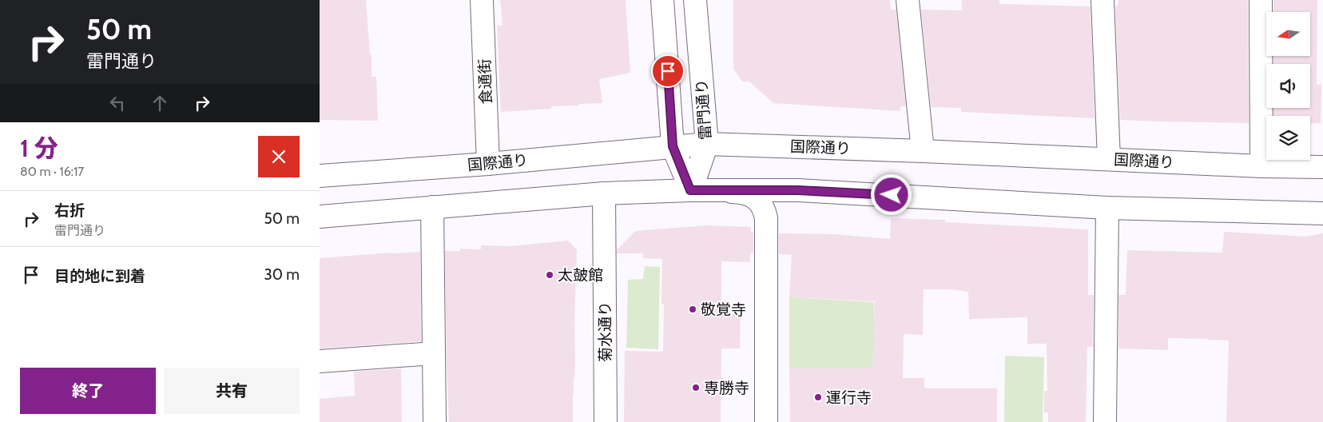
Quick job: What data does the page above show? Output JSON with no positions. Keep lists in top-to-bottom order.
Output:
{
  "streets": {
    "street": [
      "食通街",
      "雷門通り",
      "国際通り",
      "菊水通り"
    ]
  },
  "crossings": [
    ["食通街", "国際通り"],
    ["雷門通り", "国際通り"]
  ],
  "places": [
    "太皷館",
    "敬覚寺",
    "専勝寺",
    "運行寺"
  ],
  "north": "left",
  "page": {
    "turn": ["50 m", "雷門通り"],
    "heading": ["1 分", "80 m · 16:17"],
    "list": [
      {
        "name": "右折",
        "note": "雷門通り",
        "value": "50 m"
      },
      {
        "name": "目的地に到着",
        "value": "30 m"
      }
    ],
    "buttons": ["終了", "共有"]
  }
}
